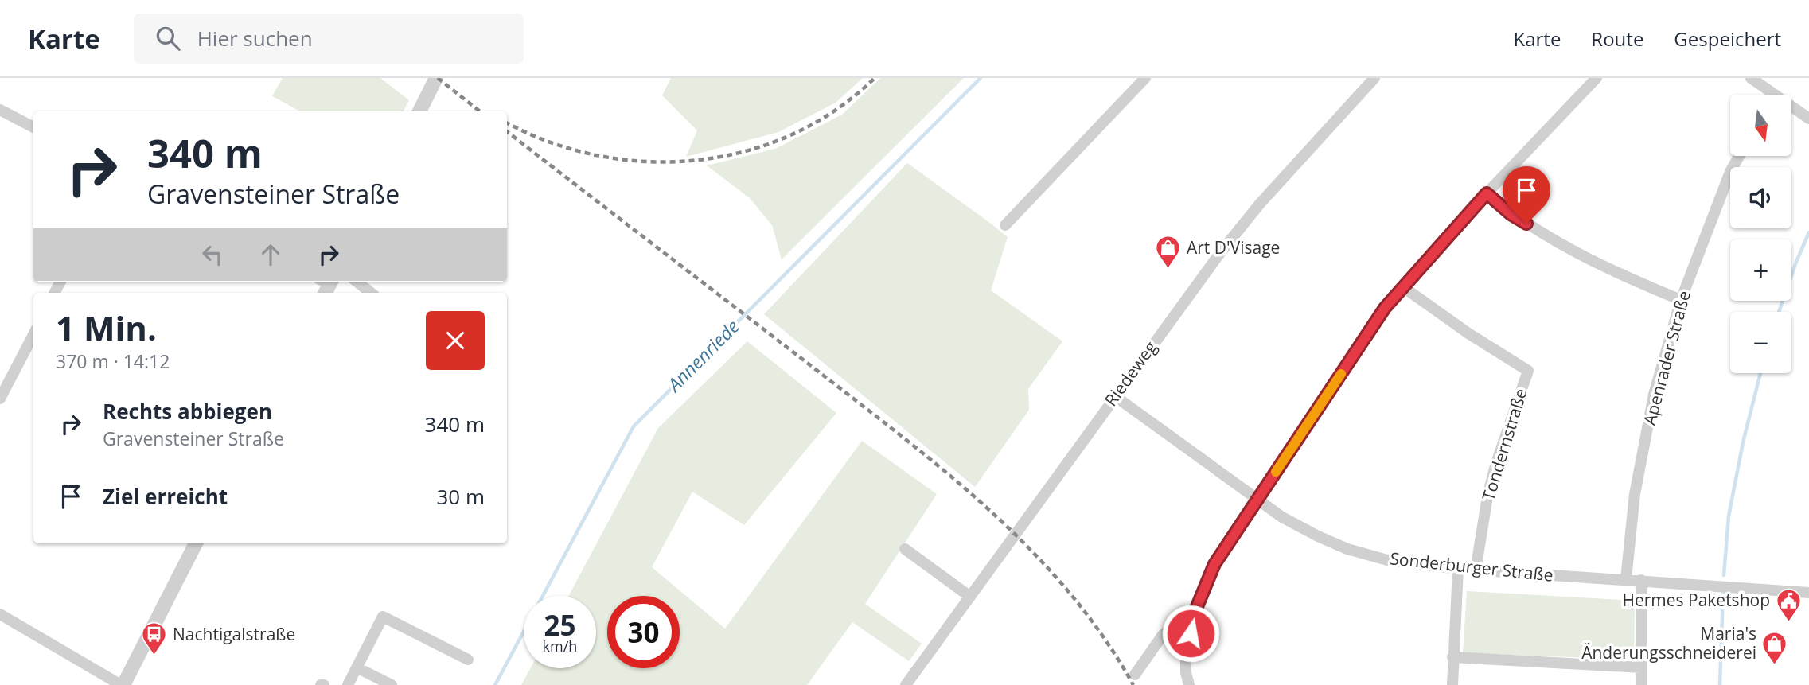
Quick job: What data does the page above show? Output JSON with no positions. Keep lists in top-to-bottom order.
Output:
{
  "streets": {
    "street": [
      "Apenrader Straße",
      "Riedeweg",
      "Tondernstraße",
      "Sonderburger Straße"
    ]
  },
  "crossings": [
    ["Apenrader Straße", "Sonderburger Straße"],
    ["Riedeweg", "Sonderburger Straße"],
    ["Tondernstraße", "Sonderburger Straße"]
  ],
  "water": ["Annenriede"],
  "places": {
    "shop": ["Art D'Visage", "Maria's Änderungsschneiderei"],
    "public building": ["Hermes Paketshop"],
    "bus stop": ["Nachtigalstraße"]
  },
  "north": "bottom",
  "page": {
    "header": "Karte",
    "search": "Hier suchen",
    "nav": ["Karte", "Route", "Gespeichert"],
    "map_buttons": ["+", "−"],
    "turn": ["340 m", "Gravensteiner Straße"],
    "heading": ["1 Min.", "370 m · 14:12"],
    "list": [
      {
        "name": "Rechts abbiegen",
        "note": "Gravensteiner Straße",
        "value": "340 m"
      },
      {
        "name": "Ziel erreicht",
        "value": "30 m"
      }
    ],
    "speed": "25 km/h",
    "limit": "30"
  }
}
